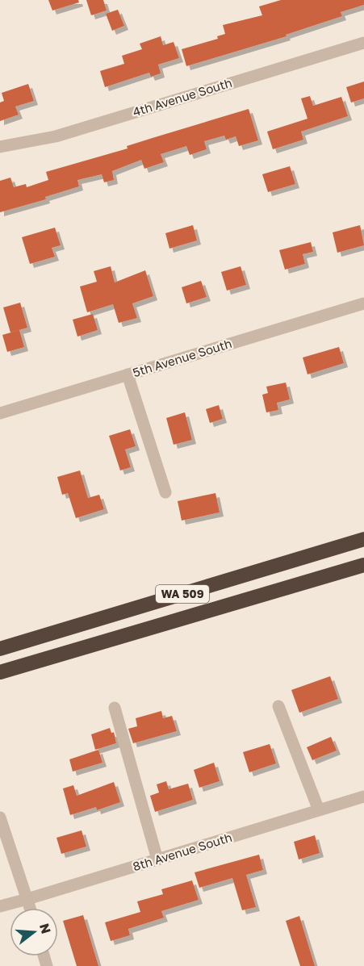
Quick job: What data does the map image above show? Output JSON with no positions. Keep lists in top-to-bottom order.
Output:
{
  "streets": {
    "highway": ["WA 509"],
    "street": ["4th Avenue South", "5th Avenue South", "8th Avenue South"]
  },
  "north": "right"
}
